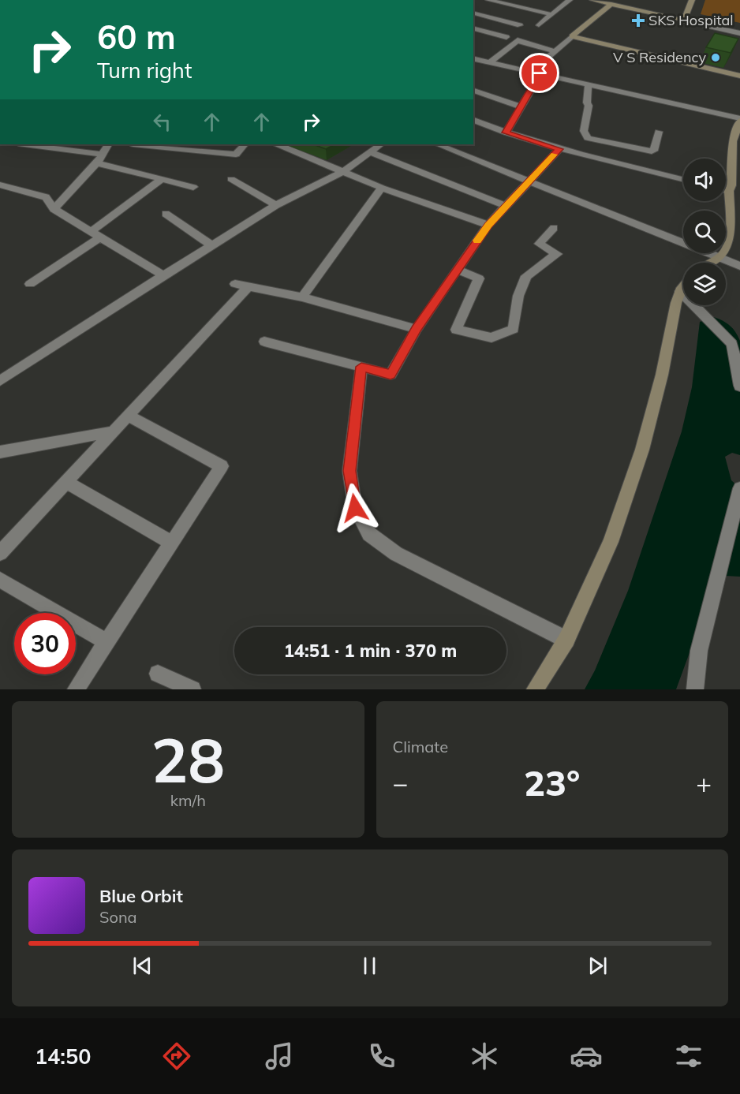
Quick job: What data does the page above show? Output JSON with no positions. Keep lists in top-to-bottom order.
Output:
{
  "places": {
    "health": ["SKS Hospital"],
    "other": ["V S Residency"]
  },
  "page": {
    "turn": ["60 m", "Turn right"],
    "limit": "30",
    "trip": "14:51 · 1 min · 370 m",
    "tile": [
      ["28", "km/h"],
      "Climate"
    ],
    "heat": ["−", "23°", "+"],
    "song": ["Blue Orbit", "Sona"],
    "tabs": "14:50"
  }
}
